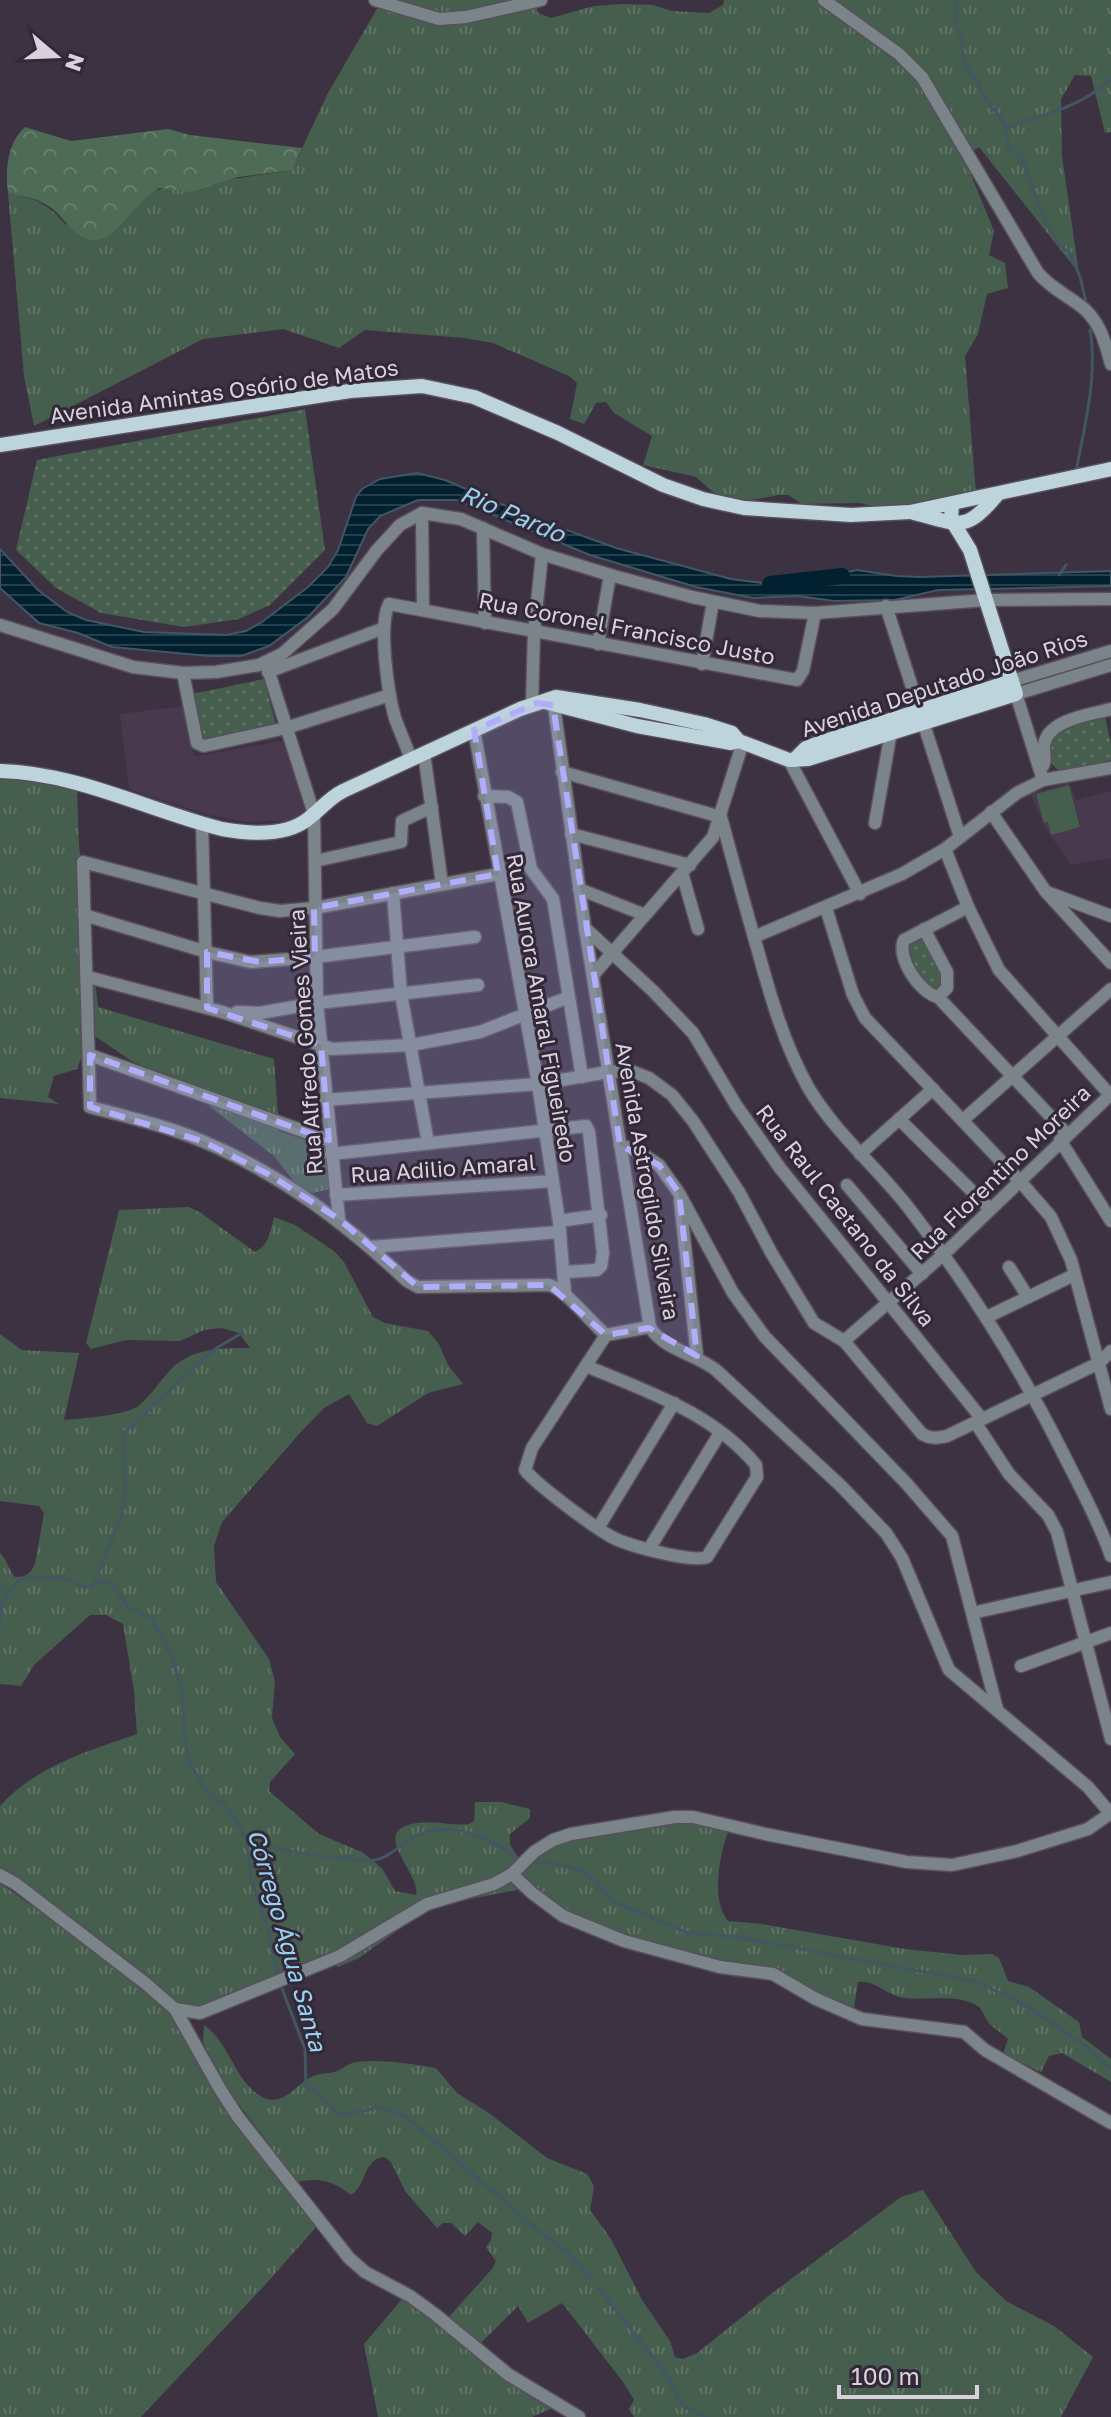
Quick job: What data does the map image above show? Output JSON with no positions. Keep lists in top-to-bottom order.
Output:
{
  "streets": {
    "main road": ["Avenida Amintas Osório de Matos", "Avenida Deputado João Rios"],
    "street": [
      "Rua Coronel Francisco Justo",
      "Rua Aurora Amaral Figueiredo",
      "Rua Alfredo Gomes Vieira",
      "Rua Adilio Amaral",
      "Rua Florentino Moreira",
      "Avenida Astrogildo Silveira",
      "Rua Raul Caetano da Silva"
    ]
  },
  "crossings": [
    ["Rua Coronel Francisco Justo", "Avenida Astrogildo Silveira"],
    ["Rua Aurora Amaral Figueiredo", "Rua Adilio Amaral"],
    ["Rua Alfredo Gomes Vieira", "Rua Adilio Amaral"],
    ["Rua Florentino Moreira", "Rua Raul Caetano da Silva"],
    ["Avenida Astrogildo Silveira", "Rua Raul Caetano da Silva"]
  ],
  "water": ["Rio Pardo", "Córrego Água Santa"],
  "scale_bar": "100 m",
  "north": "right"
}
